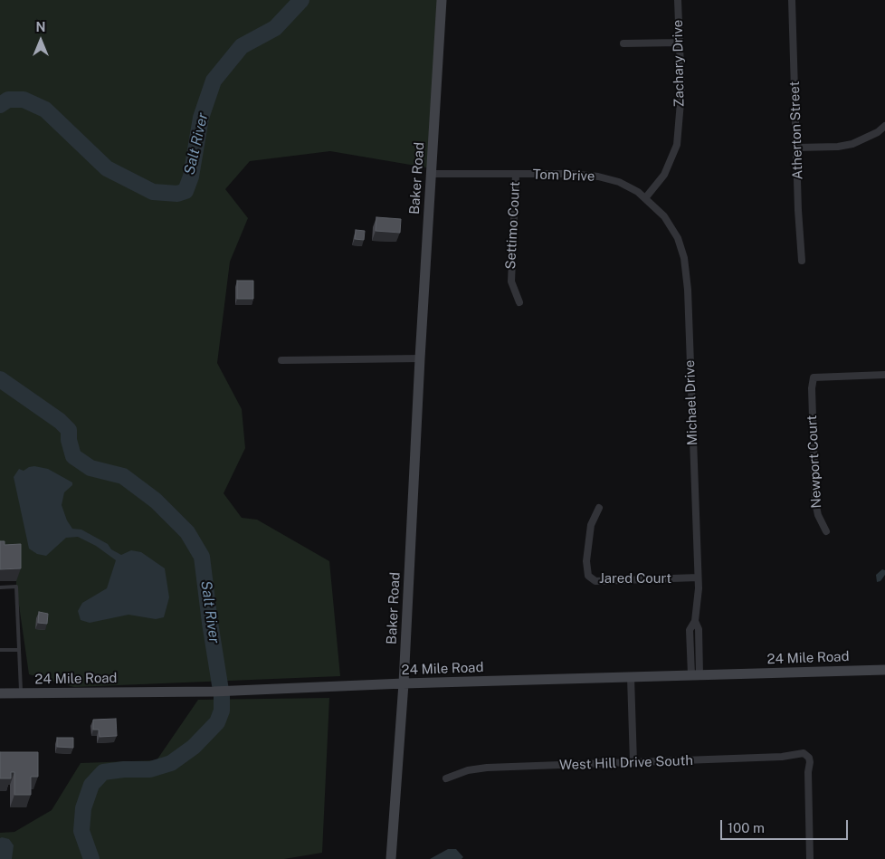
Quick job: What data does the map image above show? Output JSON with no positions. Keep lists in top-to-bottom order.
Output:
{
  "streets": {
    "street": [
      "Zachary Drive",
      "Atherton Street",
      "Tom Drive",
      "Baker Road",
      "Settimo Court",
      "Michael Drive",
      "Newport Court",
      "Jared Court",
      "24 Mile Road",
      "West Hill Drive South"
    ]
  },
  "crossings": [
    ["Zachary Drive", "Tom Drive"],
    ["Zachary Drive", "Michael Drive"],
    ["Tom Drive", "Baker Road"],
    ["Tom Drive", "Settimo Court"],
    ["Tom Drive", "Michael Drive"],
    ["Baker Road", "24 Mile Road"],
    ["Michael Drive", "Jared Court"],
    ["Michael Drive", "24 Mile Road"]
  ],
  "water": ["Salt River"],
  "scale_bar": "100 m",
  "north": "top"
}
